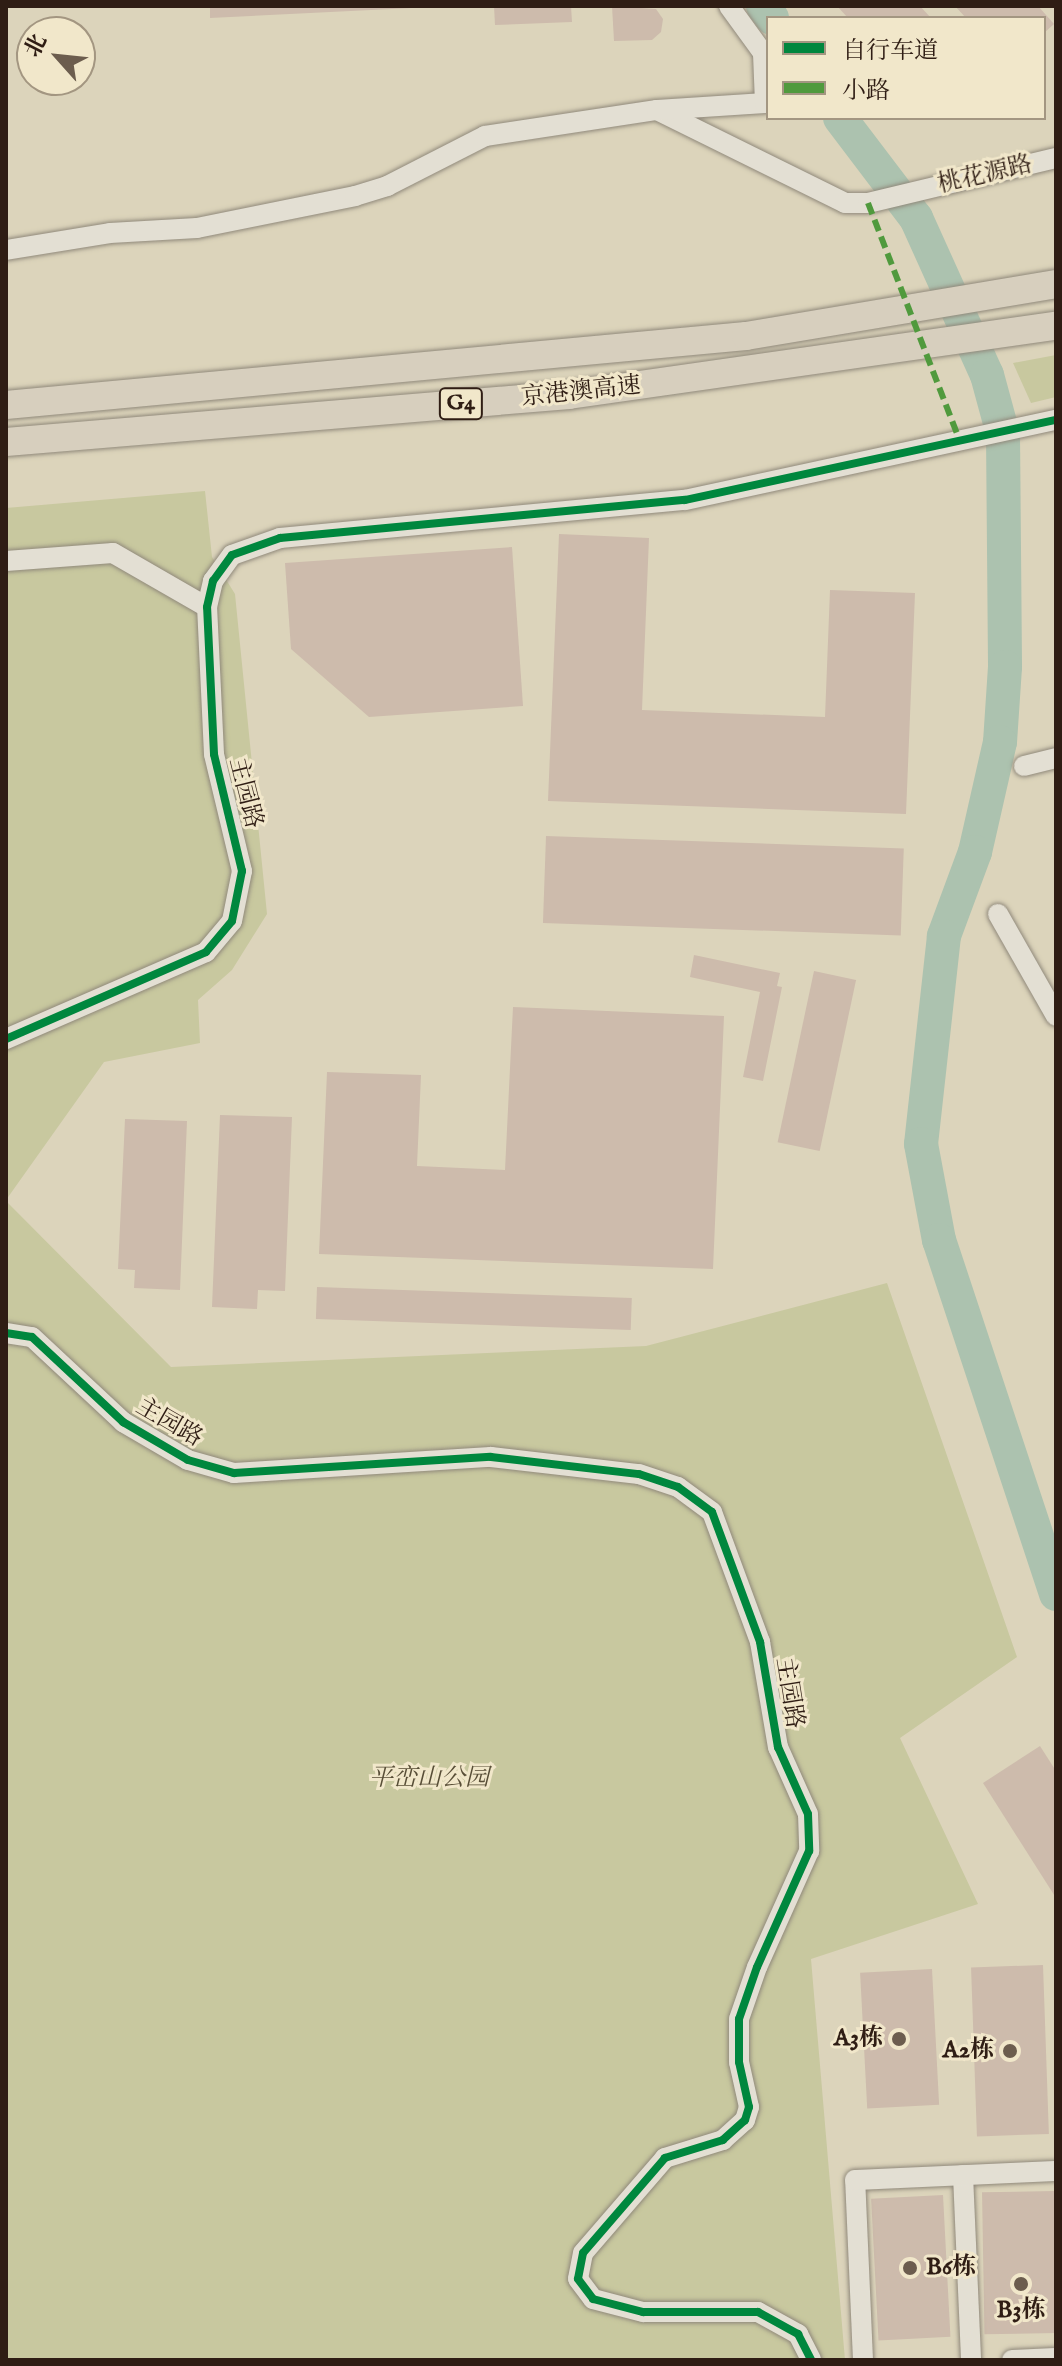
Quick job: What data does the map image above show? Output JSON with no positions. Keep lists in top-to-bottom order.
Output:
{
  "streets": {
    "highway": ["京港澳高速", "G4"],
    "street": ["桃花源路", "主园路"]
  },
  "parks": ["平峦山公园"],
  "places": [
    "A3栋",
    "A2栋",
    "B6栋",
    "B3栋"
  ],
  "legend": ["自行车道", "小路"],
  "north": "top left"
}
